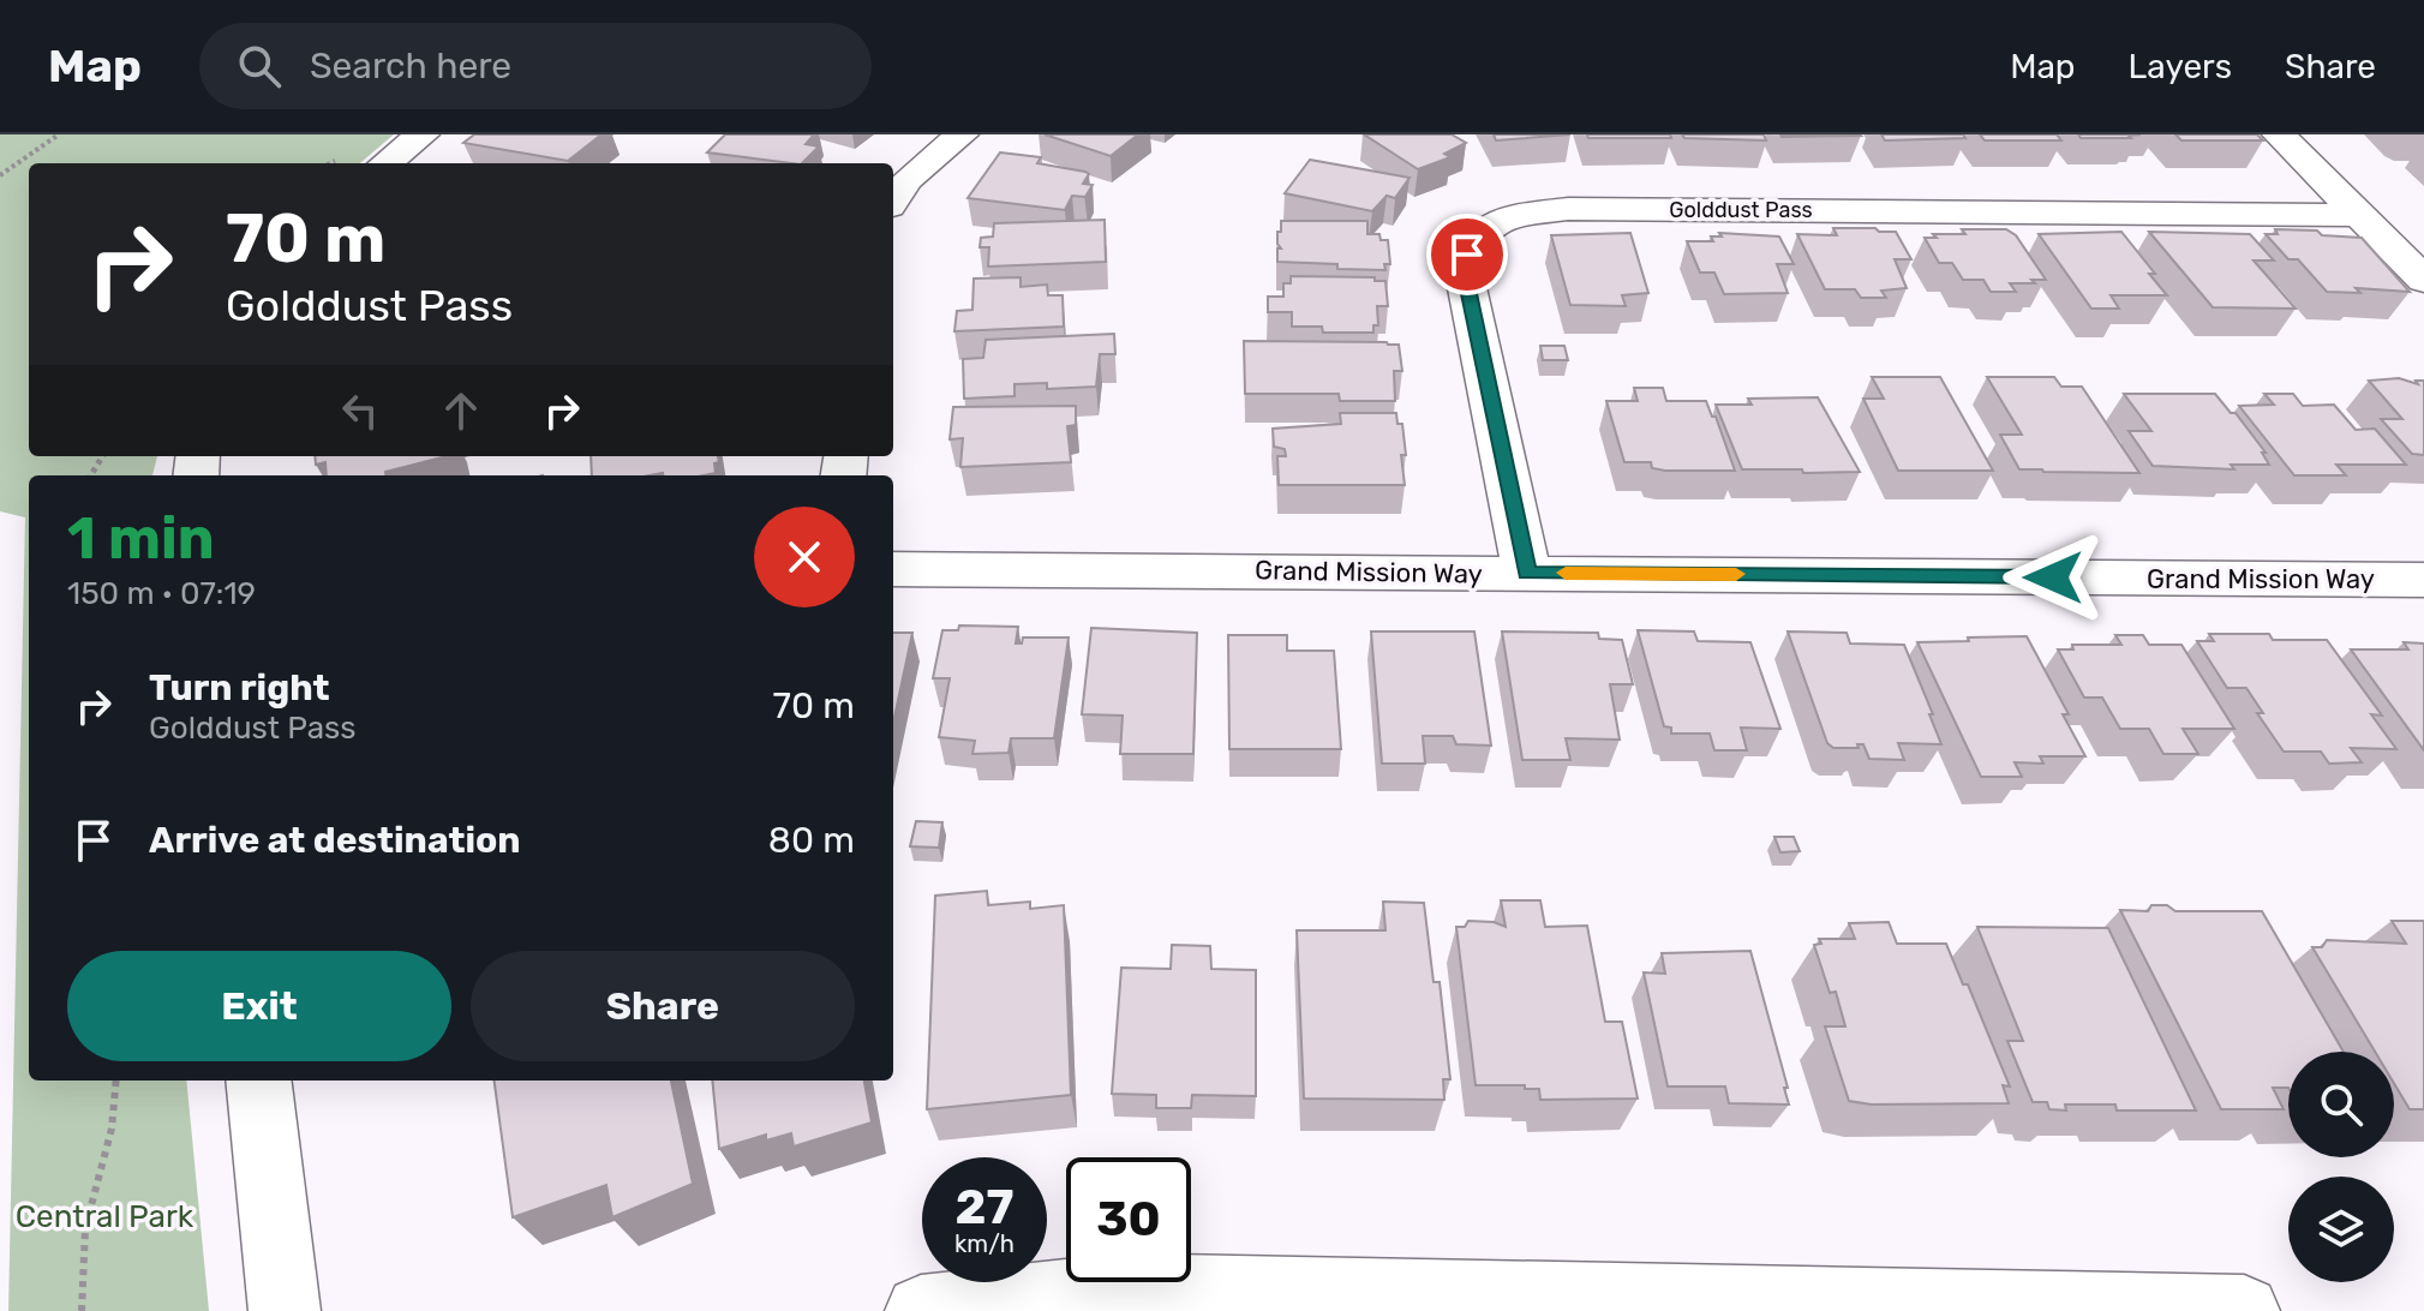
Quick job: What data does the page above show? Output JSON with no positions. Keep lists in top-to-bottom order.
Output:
{
  "streets": {
    "street": ["Golddust Pass", "Grand Mission Way"]
  },
  "crossings": [
    ["Golddust Pass", "Grand Mission Way"]
  ],
  "parks": ["Central Park"],
  "page": {
    "header": "Map",
    "search": "Search here",
    "nav": ["Map", "Layers", "Share"],
    "turn": ["70 m", "Golddust Pass"],
    "heading": ["1 min", "150 m · 07:19"],
    "list": [
      {
        "name": "Turn right",
        "note": "Golddust Pass",
        "value": "70 m"
      },
      {
        "name": "Arrive at destination",
        "value": "80 m"
      }
    ],
    "buttons": ["Exit", "Share"],
    "speed": "27 km/h",
    "limit": "30"
  }
}
